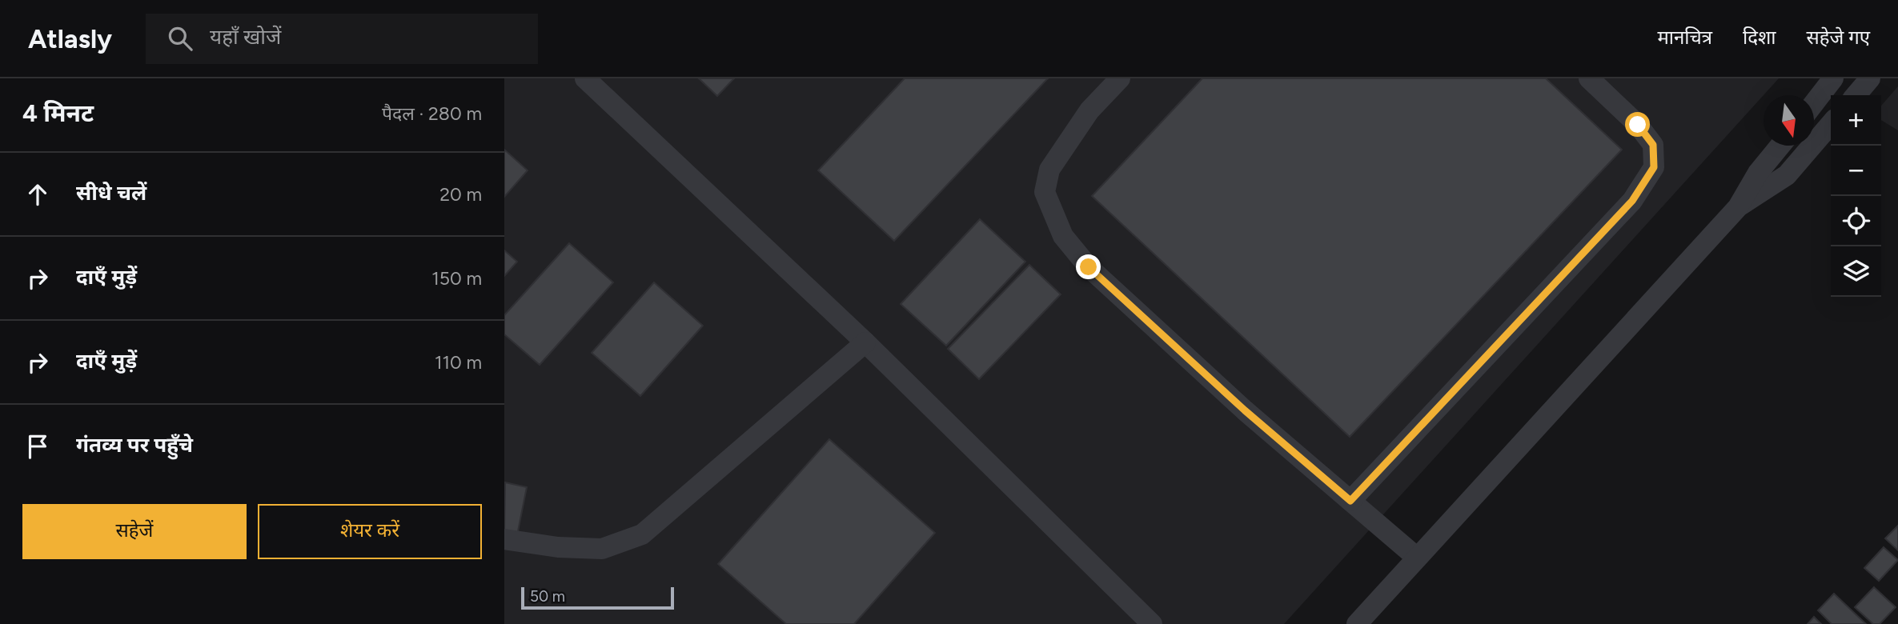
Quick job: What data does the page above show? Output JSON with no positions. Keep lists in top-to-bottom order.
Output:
{
  "scale_bar": "50 m",
  "north": "bottom",
  "page": {
    "header": "Atlasly",
    "search": "यहाँ खोजें",
    "nav": ["मानचित्र", "दिशा", "सहेजे गए"],
    "heading": ["4 मिनट", "पैदल · 280 m"],
    "map_buttons": ["+", "−"],
    "list": [
      ["सीधे चलें", "20 m"],
      ["दाएँ मुड़ें", "150 m"],
      ["दाएँ मुड़ें", "110 m"],
      "गंतव्य पर पहुँचे"
    ],
    "buttons": ["सहेजें", "शेयर करें"],
    "scale": "50 m"
  }
}
